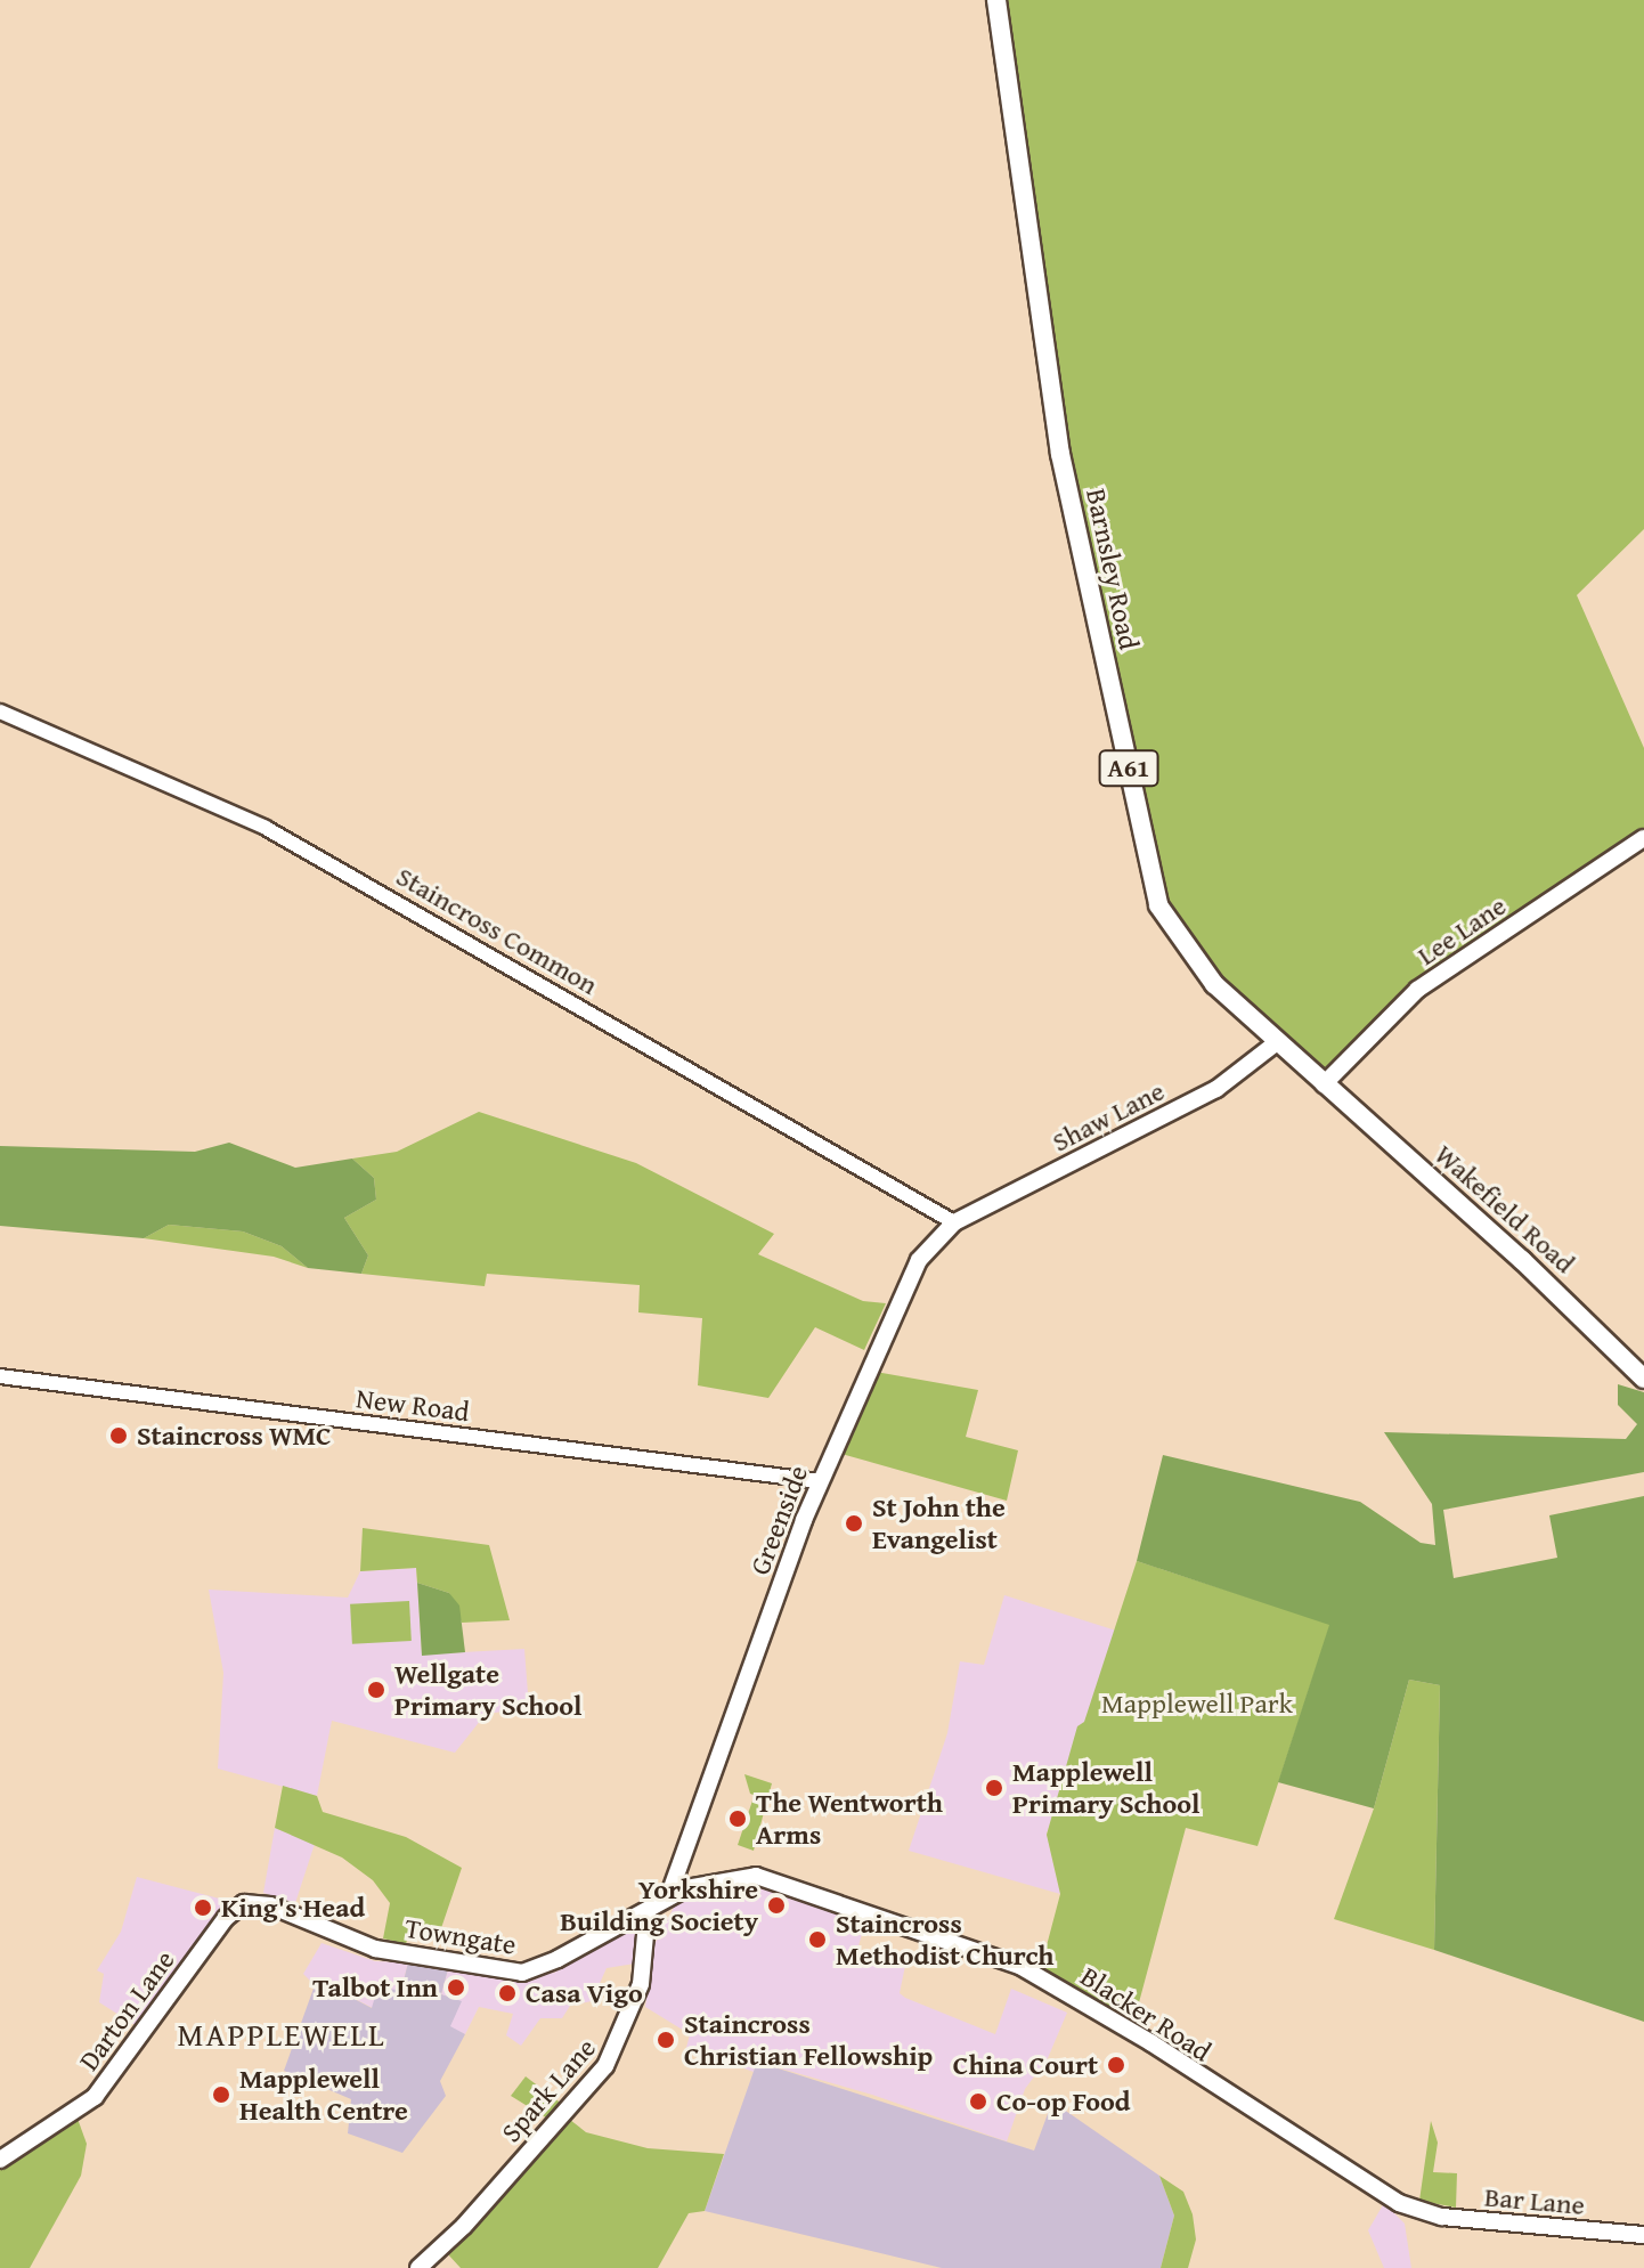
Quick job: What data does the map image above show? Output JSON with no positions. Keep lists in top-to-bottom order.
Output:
{
  "streets": {
    "main road": [
      "Barnsley Road",
      "A61",
      "Lee Lane",
      "Shaw Lane",
      "Wakefield Road",
      "Greenside",
      "Towngate",
      "Darton Lane",
      "Blacker Road",
      "Spark Lane",
      "Bar Lane"
    ],
    "street": ["Staincross Common", "New Road"]
  },
  "crossings": [
    ["Barnsley Road", "Lee Lane"],
    ["Barnsley Road", "Shaw Lane"],
    ["Barnsley Road", "Wakefield Road"],
    ["Staincross Common", "Shaw Lane"],
    ["Staincross Common", "Greenside"],
    ["Lee Lane", "Wakefield Road"],
    ["Shaw Lane", "Greenside"],
    ["New Road", "Greenside"],
    ["Greenside", "Towngate"],
    ["Greenside", "Blacker Road"],
    ["Towngate", "Darton Lane"],
    ["Towngate", "Blacker Road"],
    ["Towngate", "Spark Lane"],
    ["Blacker Road", "Bar Lane"]
  ],
  "districts": ["MAPPLEWELL"],
  "parks": ["Mapplewell Park"],
  "places": [
    "Staincross WMC",
    "St John the Evangelist",
    "Wellgate Primary School",
    "Mapplewell Primary School",
    "The Wentworth Arms",
    "Yorkshire Building Society",
    "King's Head",
    "Staincross Methodist Church",
    "Talbot Inn",
    "Casa Vigo",
    "Staincross Christian Fellowship",
    "China Court",
    "Mapplewell Health Centre",
    "Co-op Food"
  ]
}
